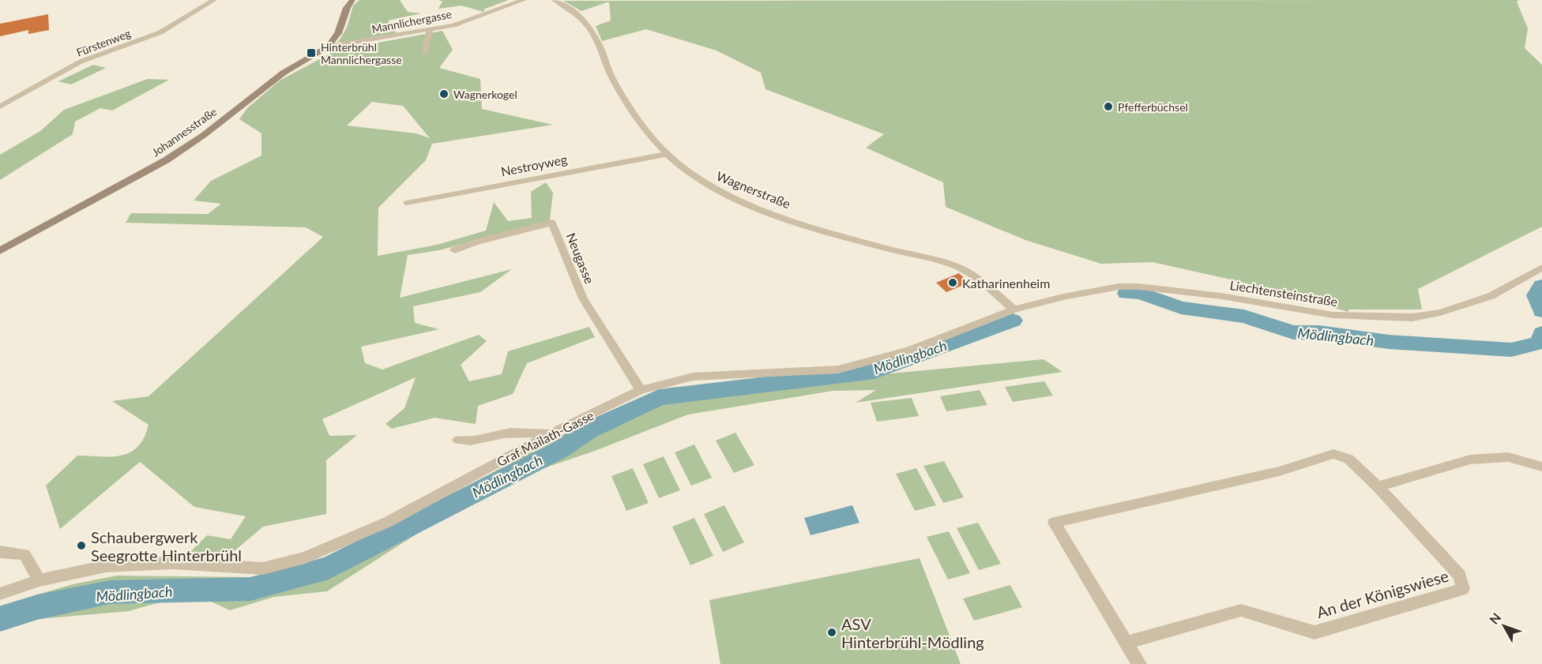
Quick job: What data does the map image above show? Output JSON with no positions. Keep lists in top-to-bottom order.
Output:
{
  "streets": {
    "main road": ["Johannesstraße"],
    "street": [
      "Mannlichergasse",
      "Fürstenweg",
      "Nestroyweg",
      "Wagnerstraße",
      "Neugasse",
      "Liechtensteinstraße",
      "Graf Mailath-Gasse",
      "An der Königswiese"
    ]
  },
  "crossings": [
    ["Mannlichergasse", "Johannesstraße"],
    ["Nestroyweg", "Wagnerstraße"],
    ["Wagnerstraße", "Liechtensteinstraße"],
    ["Wagnerstraße", "Graf Mailath-Gasse"],
    ["Neugasse", "Graf Mailath-Gasse"],
    ["Liechtensteinstraße", "Graf Mailath-Gasse"]
  ],
  "water": ["Mödlingbach"],
  "places": {
    "transit": ["Hinterbrühl Mannlichergasse"],
    "other": [
      "Wagnerkogel",
      "Pfefferbüchsel",
      "Katharinenheim",
      "Schaubergwerk Seegrotte Hinterbrühl",
      "ASV Hinterbrühl-Mödling"
    ]
  },
  "north": "top left"
}
